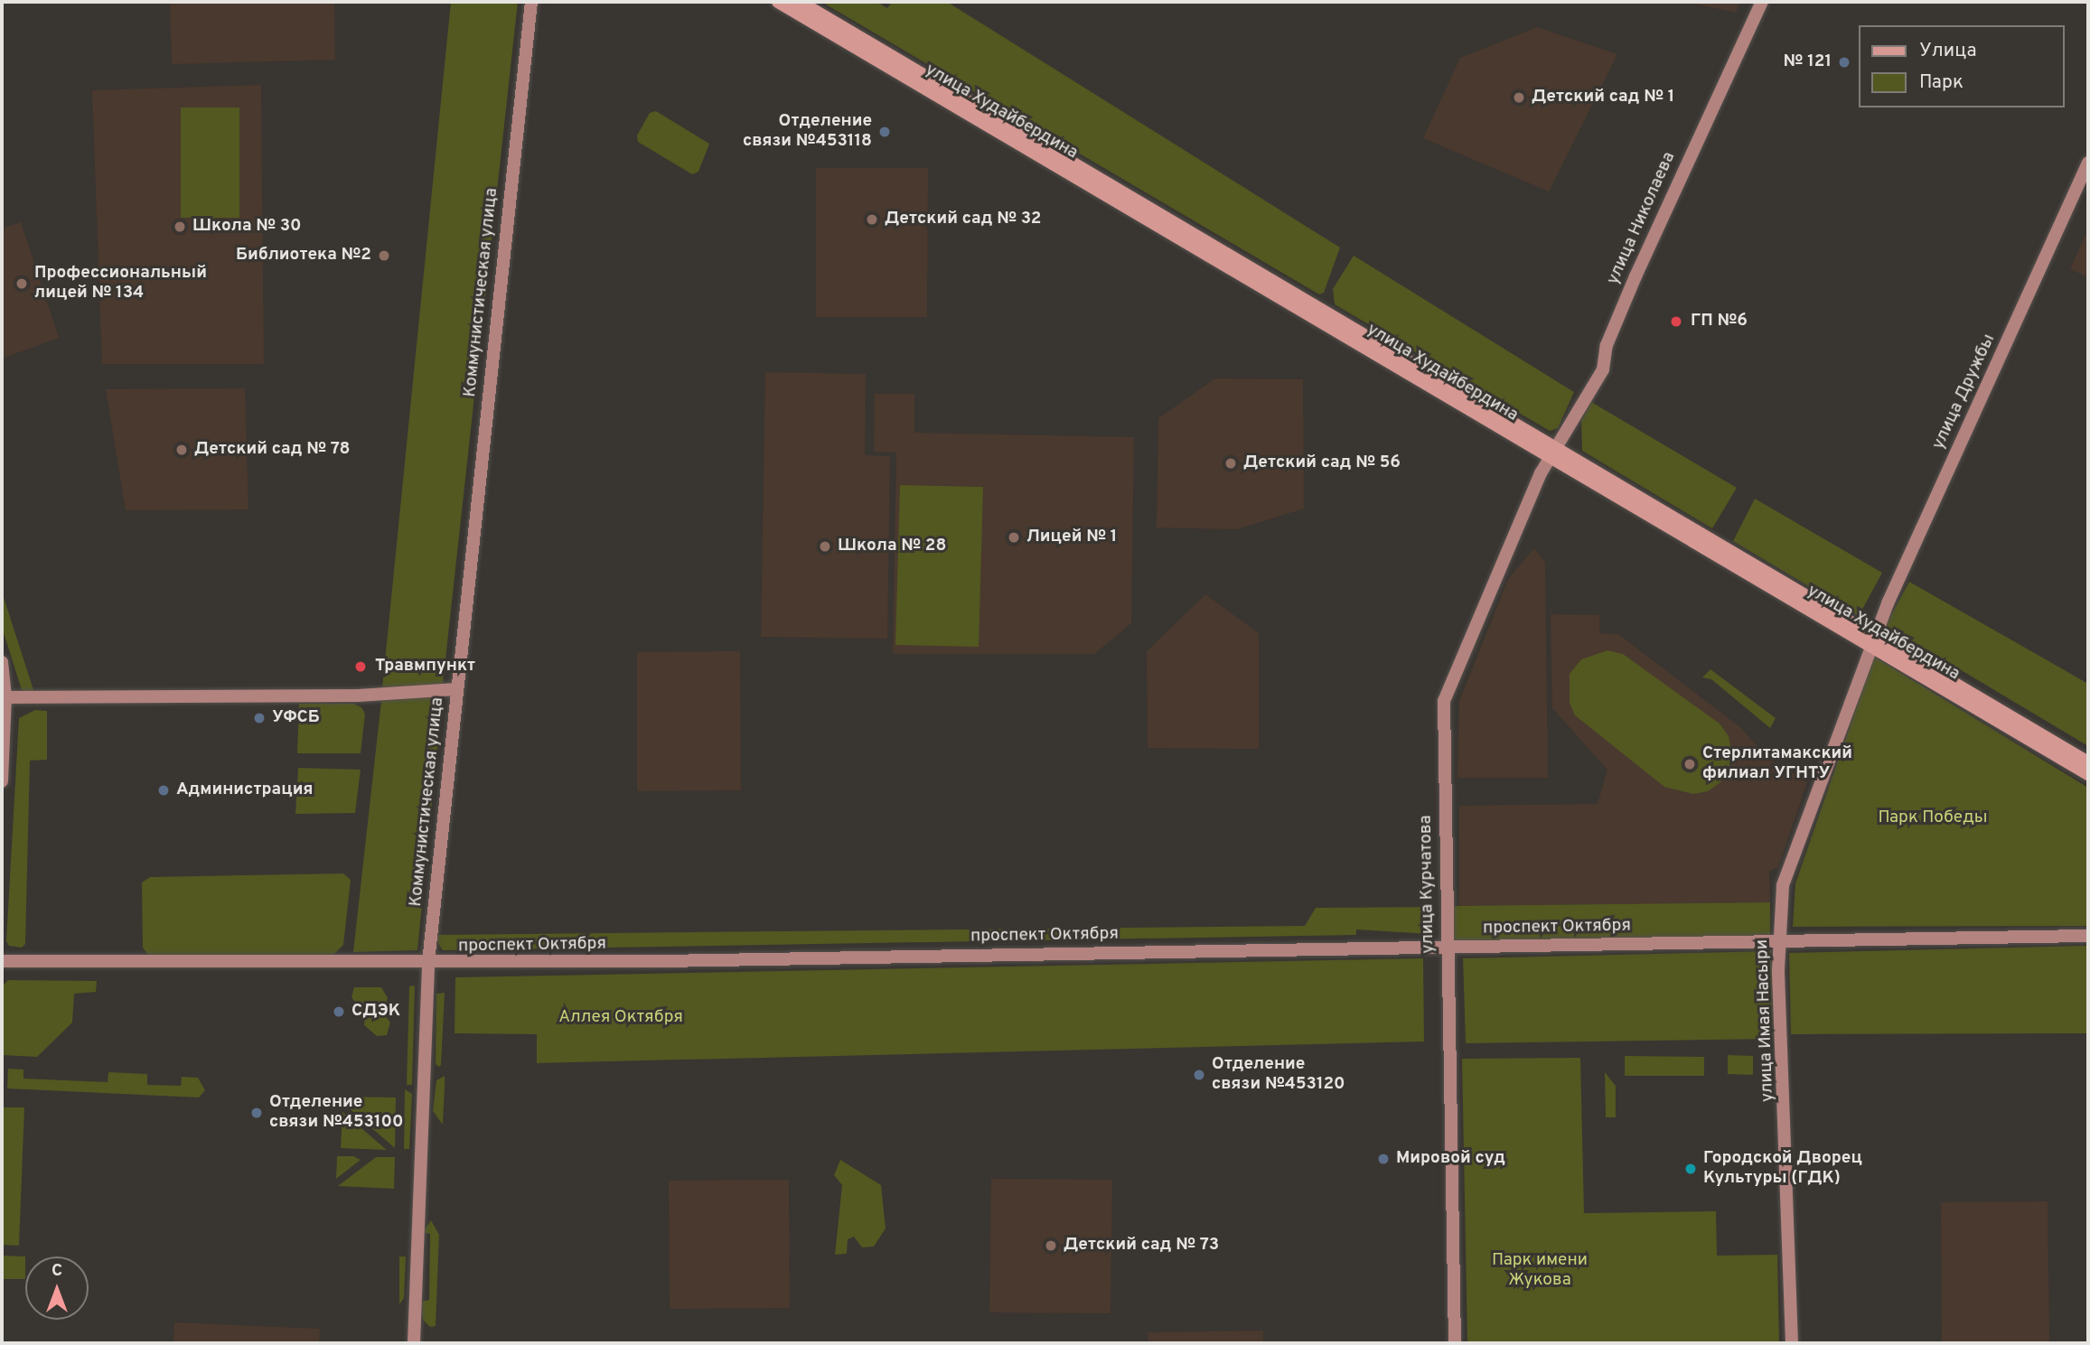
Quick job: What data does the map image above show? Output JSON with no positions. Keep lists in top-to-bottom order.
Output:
{
  "streets": {
    "main road": [
      "улица Худайбердина",
      "улица Николаева",
      "Коммунистическая улица",
      "улица Дружбы",
      "улица Курчатова",
      "проспект Октября",
      "улица Имая Насыри"
    ]
  },
  "crossings": [
    ["улица Худайбердина", "улица Николаева"],
    ["улица Худайбердина", "улица Дружбы"],
    ["улица Худайбердина", "улица Курчатова"],
    ["улица Худайбердина", "улица Имая Насыри"],
    ["улица Николаева", "улица Курчатова"],
    ["Коммунистическая улица", "проспект Октября"],
    ["улица Дружбы", "улица Имая Насыри"],
    ["улица Курчатова", "проспект Октября"],
    ["проспект Октября", "улица Имая Насыри"]
  ],
  "parks": ["Парк Победы", "Аллея Октября", "Парк имени Жукова"],
  "places": [
    "№ 121",
    "Детский сад № 1",
    "Отделение связи №453118",
    "Детский сад № 32",
    "Школа № 30",
    "Библиотека №2",
    "Профессиональный лицей № 134",
    "ГП №6",
    "Детский сад № 78",
    "Детский сад № 56",
    "Лицей № 1",
    "Школа № 28",
    "Травмпункт",
    "УФСБ",
    "Стерлитамакский филиал УГНТУ",
    "Администрация",
    "СДЭК",
    "Отделение связи №453120",
    "Отделение связи №453100",
    "Мировой суд",
    "Городской Дворец Культуры (ГДК)",
    "Детский сад № 73"
  ],
  "legend": ["Улица", "Парк"],
  "north": "top"
}
